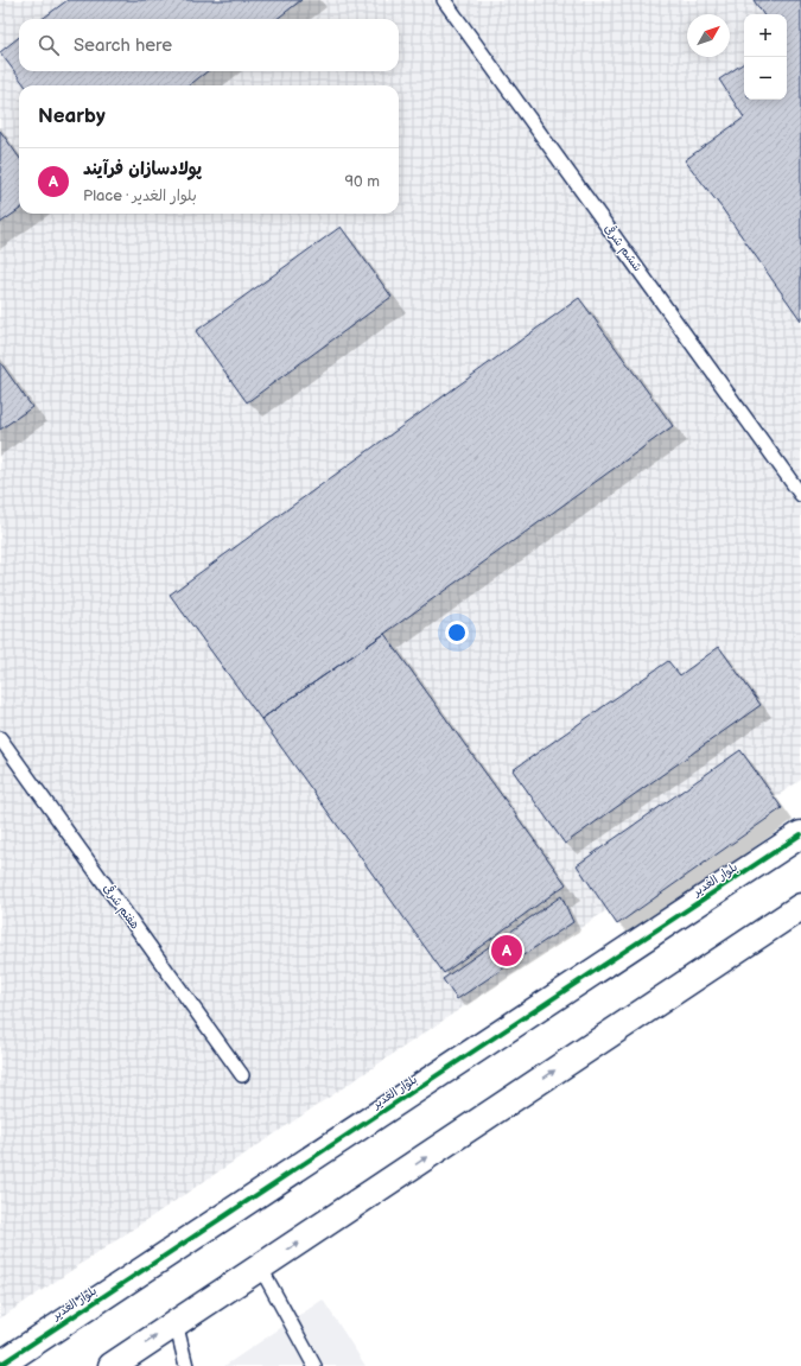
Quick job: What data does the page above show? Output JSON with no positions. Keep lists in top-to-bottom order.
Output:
{
  "streets": {
    "street": ["بلوار الغدیر"],
    "lane": ["ششم شرقی", "هفتم شرقی"]
  },
  "north": "top right",
  "page": {
    "map_buttons": ["+", "−"],
    "search": "Search here",
    "heading": "Nearby",
    "list": [
      {
        "mark": "A",
        "name": "پولادسازان فرآیند",
        "note": "Place · بلوار الغدیر",
        "value": "90 m"
      }
    ],
    "pins": "A"
  }
}
